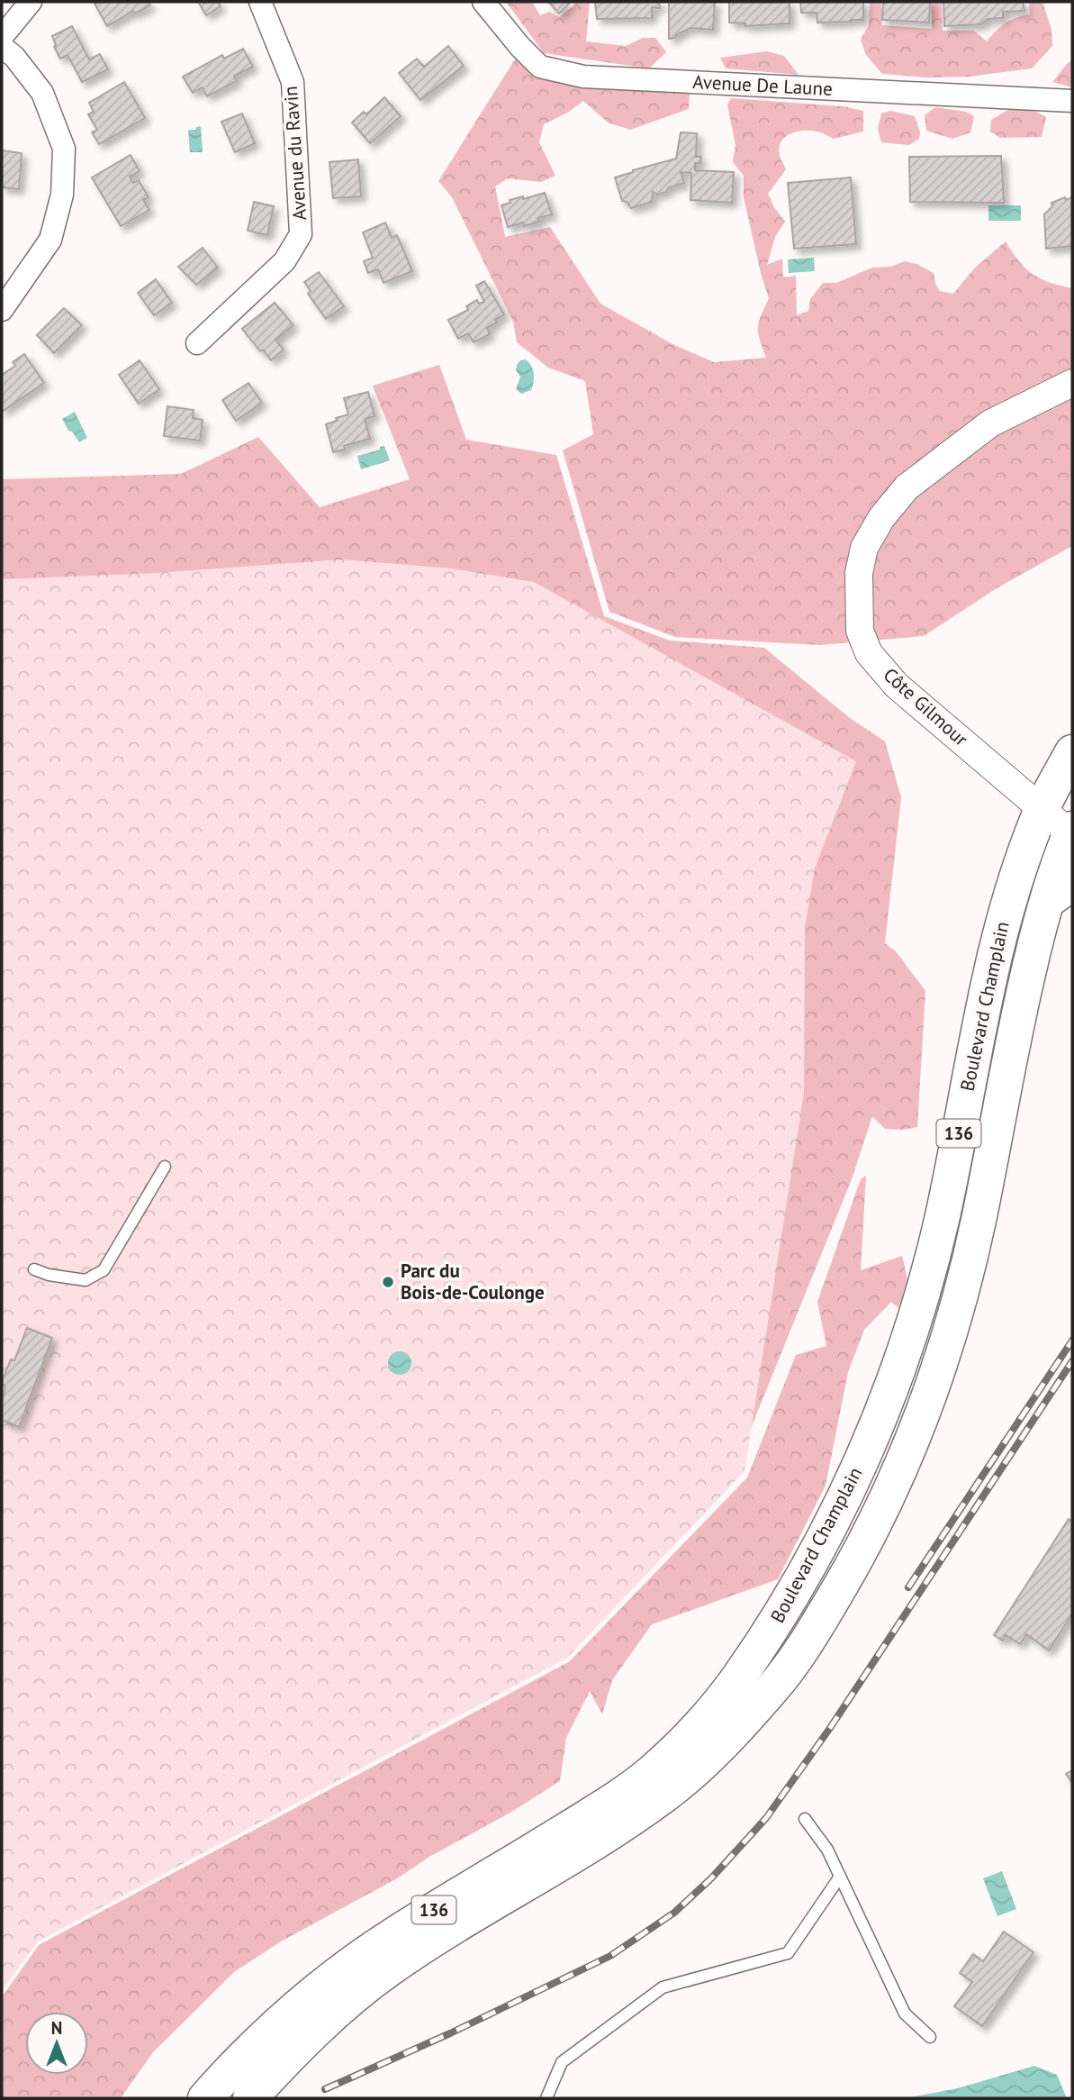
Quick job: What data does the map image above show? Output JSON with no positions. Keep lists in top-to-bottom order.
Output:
{
  "streets": {
    "main road": ["Boulevard Champlain", "136"],
    "street": ["Avenue De Laune", "Avenue du Ravin", "Côte Gilmour"]
  },
  "crossings": [
    ["Côte Gilmour", "Boulevard Champlain"]
  ],
  "places": ["Parc du Bois-de-Coulonge"],
  "north": "top"
}
